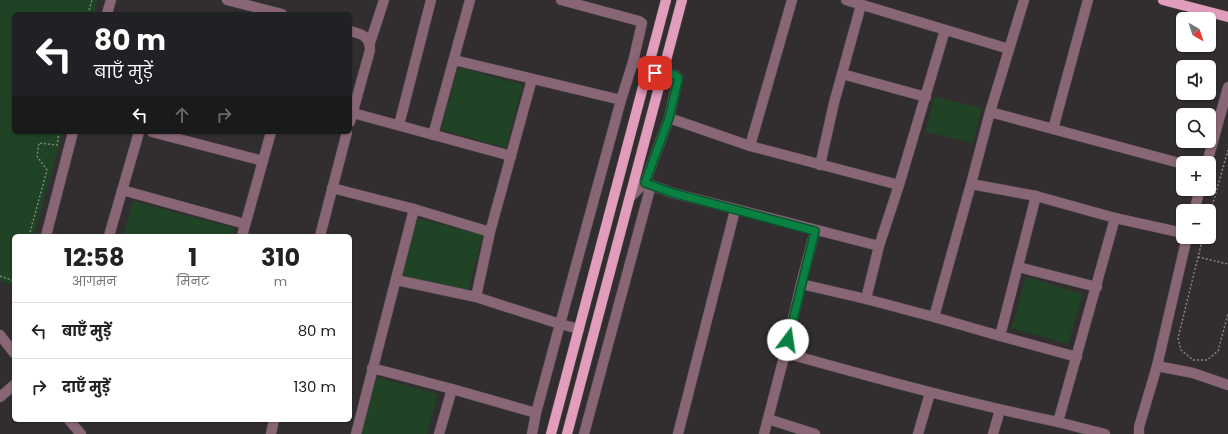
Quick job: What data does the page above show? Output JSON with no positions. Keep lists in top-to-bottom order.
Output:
{
  "north": "bottom right",
  "page": {
    "map_buttons": ["+", "−"],
    "turn": ["80 m", "बाएँ मुड़ें"],
    "eta": [
      "12:58",
      "आगमन",
      "1",
      "मिनट",
      "310",
      "m"
    ],
    "list": [
      {
        "name": "बाएँ मुड़ें",
        "value": "80 m"
      },
      {
        "name": "दाएँ मुड़ें",
        "value": "130 m"
      }
    ]
  }
}
